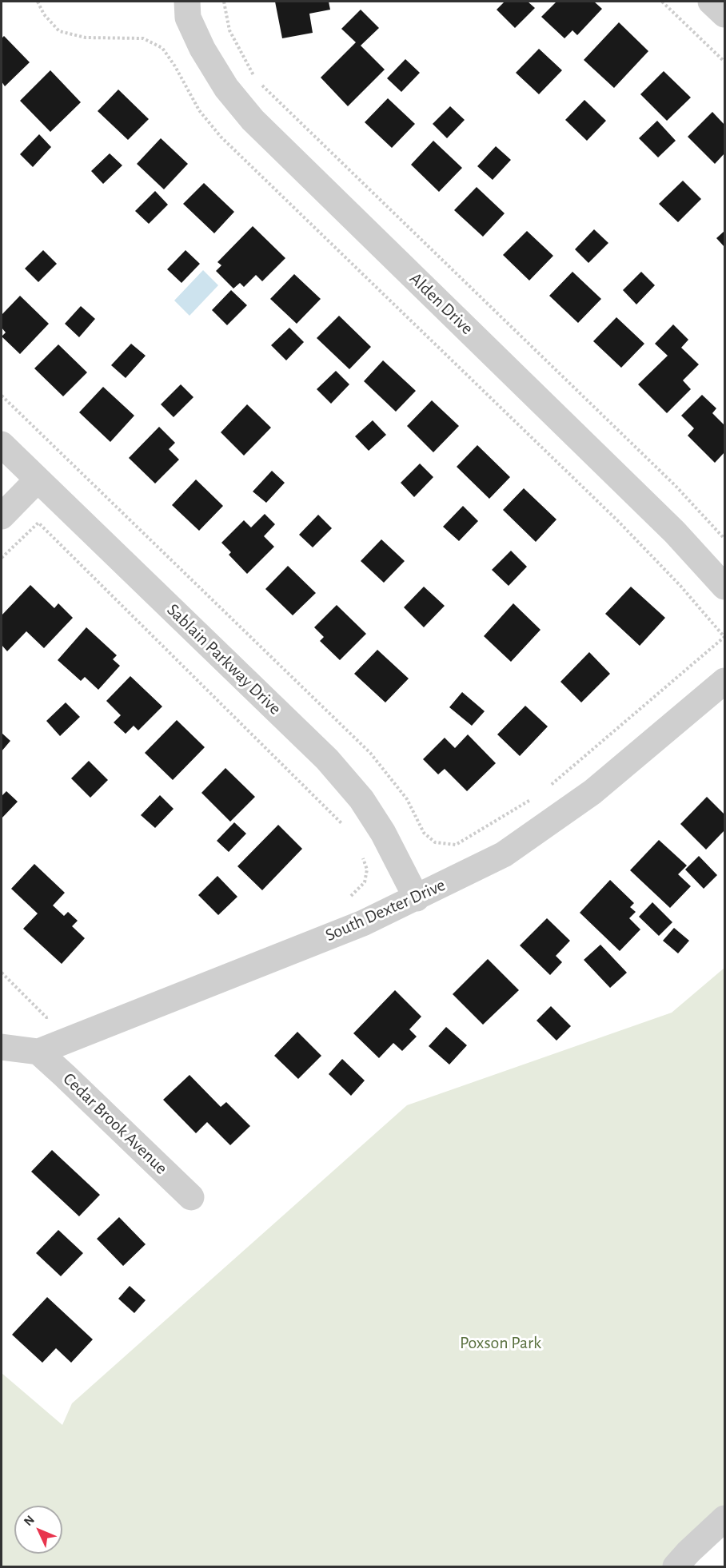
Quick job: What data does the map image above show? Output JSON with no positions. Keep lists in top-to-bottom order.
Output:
{
  "streets": {
    "street": [
      "Alden Drive",
      "Sablain Parkway Drive",
      "South Dexter Drive",
      "Cedar Brook Avenue"
    ]
  },
  "crossings": [
    ["Sablain Parkway Drive", "South Dexter Drive"],
    ["South Dexter Drive", "Cedar Brook Avenue"]
  ],
  "parks": ["Poxson Park"],
  "north": "top left"
}
